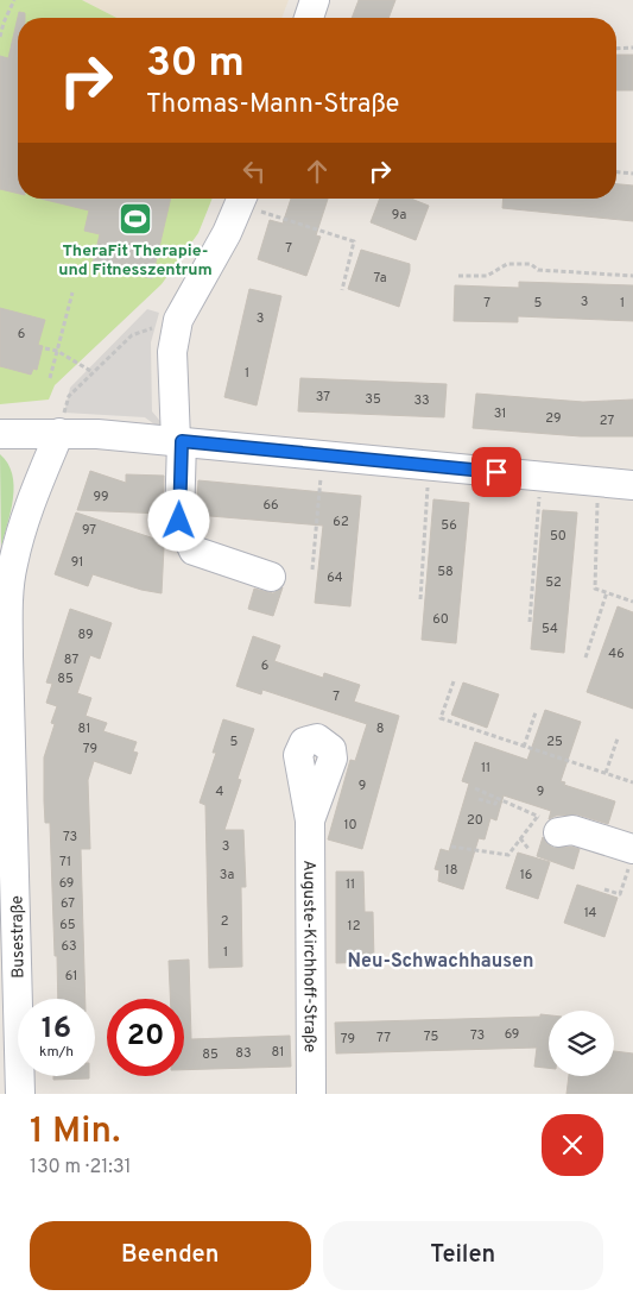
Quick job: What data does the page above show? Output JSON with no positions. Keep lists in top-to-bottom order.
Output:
{
  "streets": {
    "street": ["Busestraße", "Auguste-Kirchhoff-Straße"]
  },
  "districts": ["Neu-Schwachhausen"],
  "places": {
    "sports": ["TheraFit Therapie- und Fitnesszentrum"]
  },
  "house_numbers": [
    "9a",
    "7",
    "7a",
    "3",
    "7",
    "5",
    "1",
    "3",
    "6",
    "1",
    "37",
    "35",
    "33",
    "31",
    "29",
    "27",
    "99",
    "66",
    "62",
    "56",
    "97",
    "50",
    "91",
    "58",
    "64",
    "52",
    "60",
    "54",
    "89",
    "46",
    "87",
    "6",
    "85",
    "7",
    "81",
    "8",
    "5",
    "25",
    "79",
    "11",
    "9",
    "4",
    "9",
    "20",
    "10",
    "73",
    "3",
    "71",
    "18",
    "3a",
    "16",
    "69",
    "11",
    "67",
    "14",
    "2",
    "65",
    "12",
    "63",
    "1",
    "61",
    "69",
    "73",
    "75",
    "77",
    "79",
    "81",
    "83",
    "85"
  ],
  "page": {
    "turn": ["30 m", "Thomas-Mann-Straße"],
    "speed": "16 km/h",
    "limit": "20",
    "heading": ["1 Min.", "130 m · 21:31"],
    "buttons": ["Beenden", "Teilen"]
  }
}
